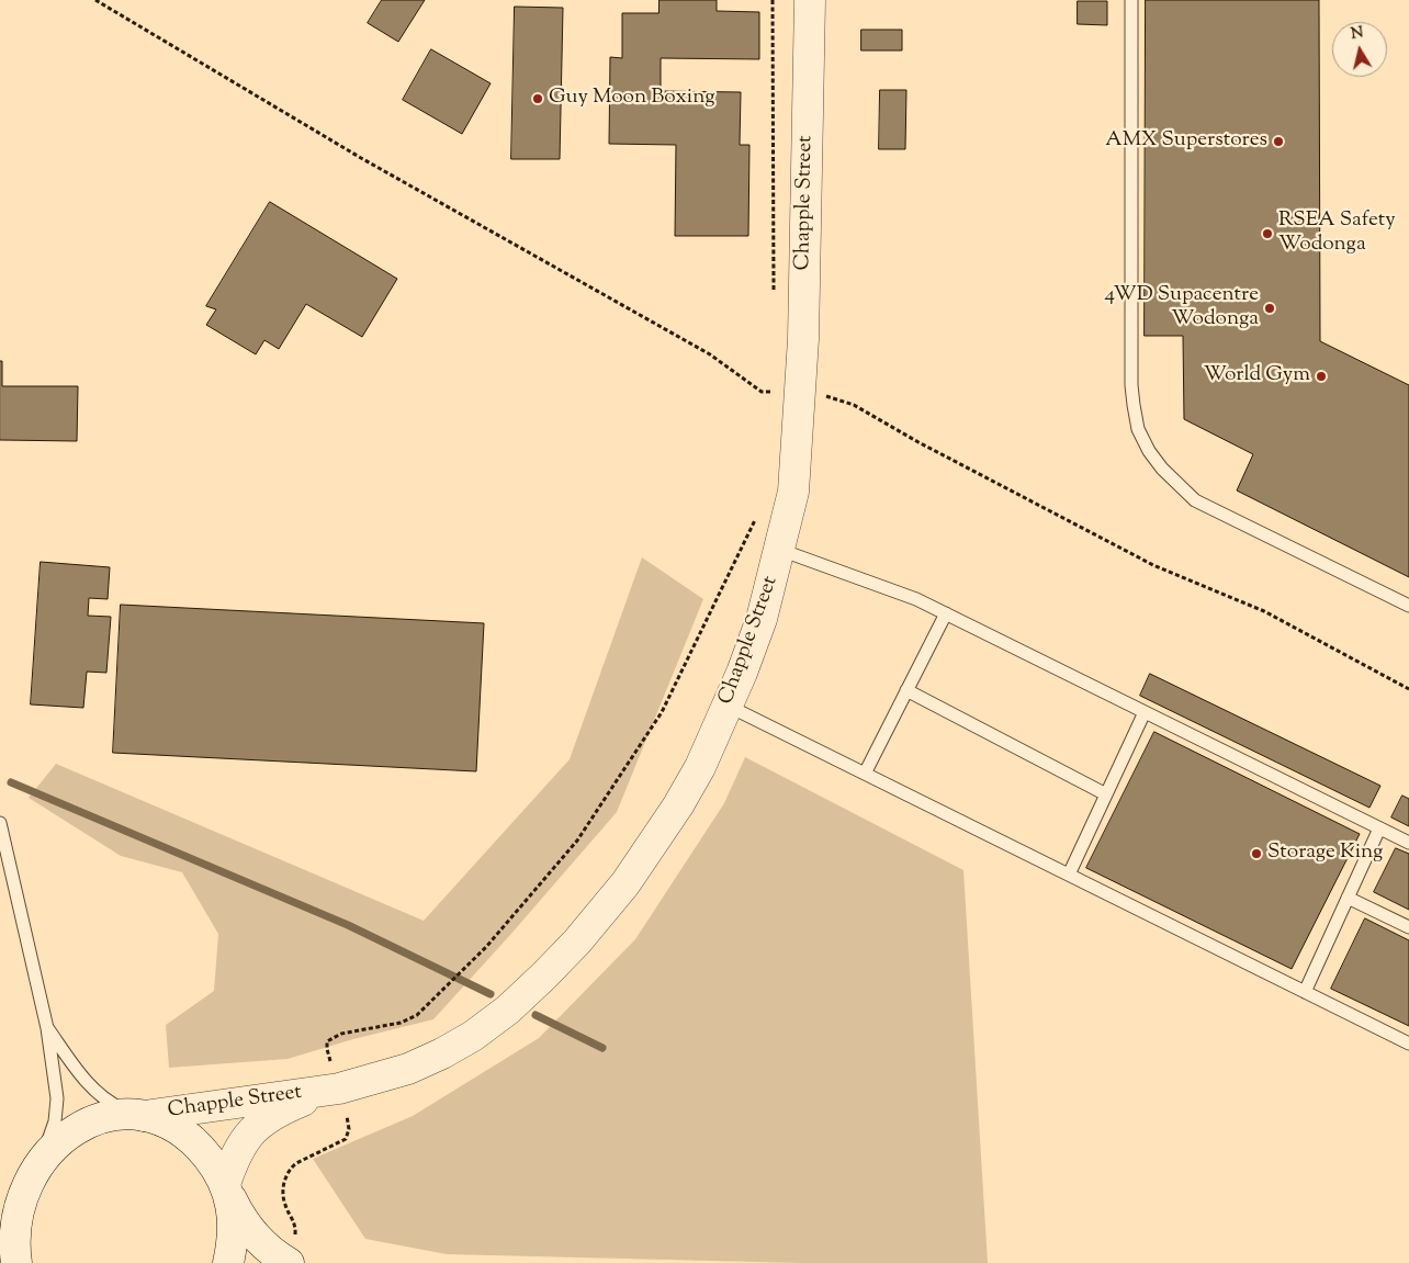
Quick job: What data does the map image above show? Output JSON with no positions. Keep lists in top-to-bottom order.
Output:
{
  "streets": {
    "street": ["Chapple Street"]
  },
  "places": [
    "Guy Moon Boxing",
    "AMX Superstores",
    "RSEA Safety Wodonga",
    "4WD Supacentre Wodonga",
    "World Gym",
    "Storage King"
  ],
  "north": "top"
}
